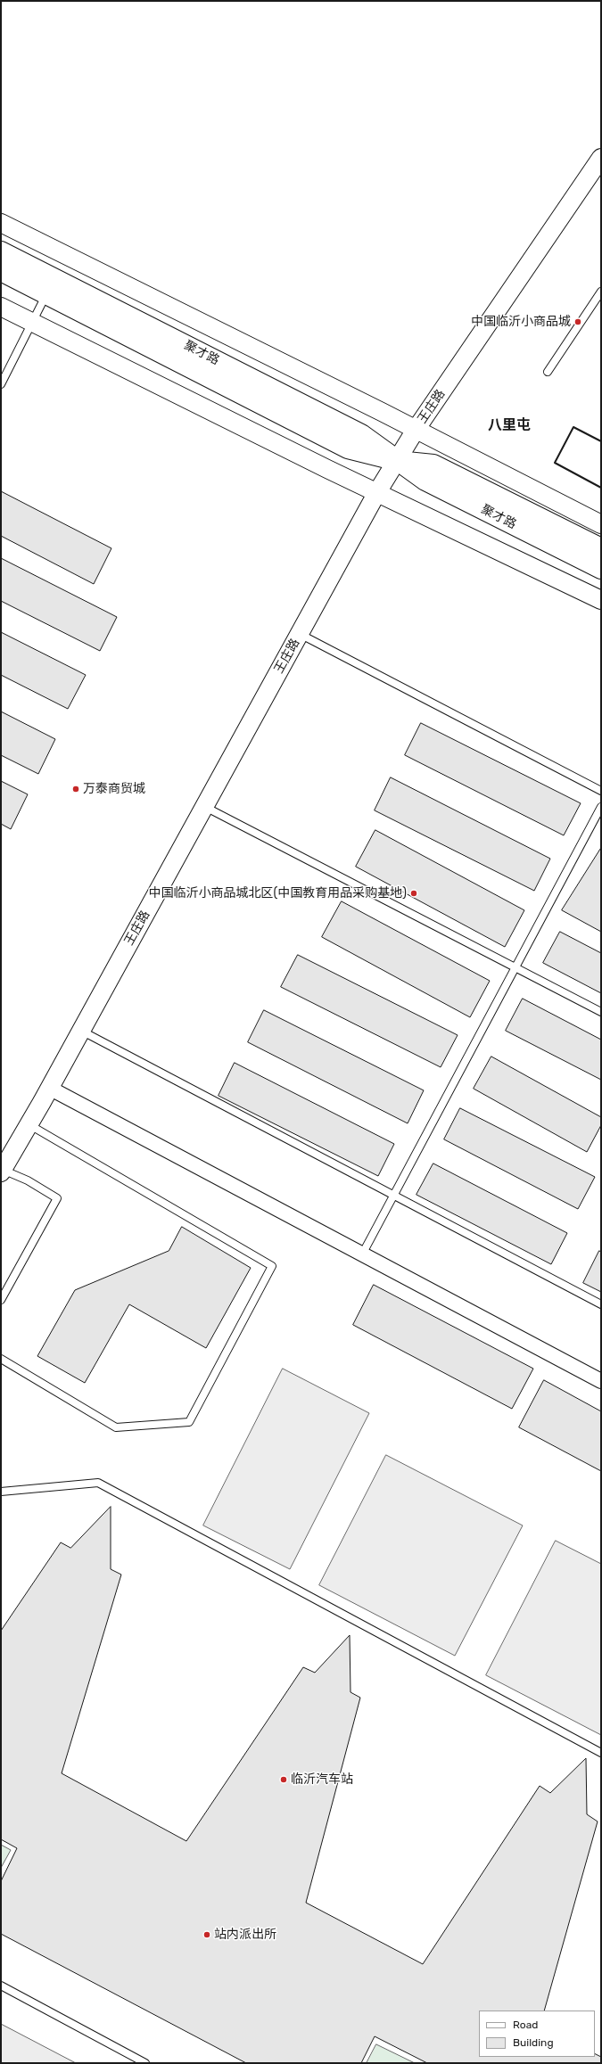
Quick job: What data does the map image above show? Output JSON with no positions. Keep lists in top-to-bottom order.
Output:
{
  "streets": {
    "main road": ["聚才路"],
    "street": ["王庄路"]
  },
  "crossings": [
    ["聚才路", "王庄路"]
  ],
  "districts": ["八里屯"],
  "places": [
    "中国临沂小商品城",
    "万泰商贸城",
    "中国临沂小商品城北区(中国教育用品采购基地)",
    "临沂汽车站",
    "站内派出所"
  ],
  "legend": ["Road", "Building"]
}
